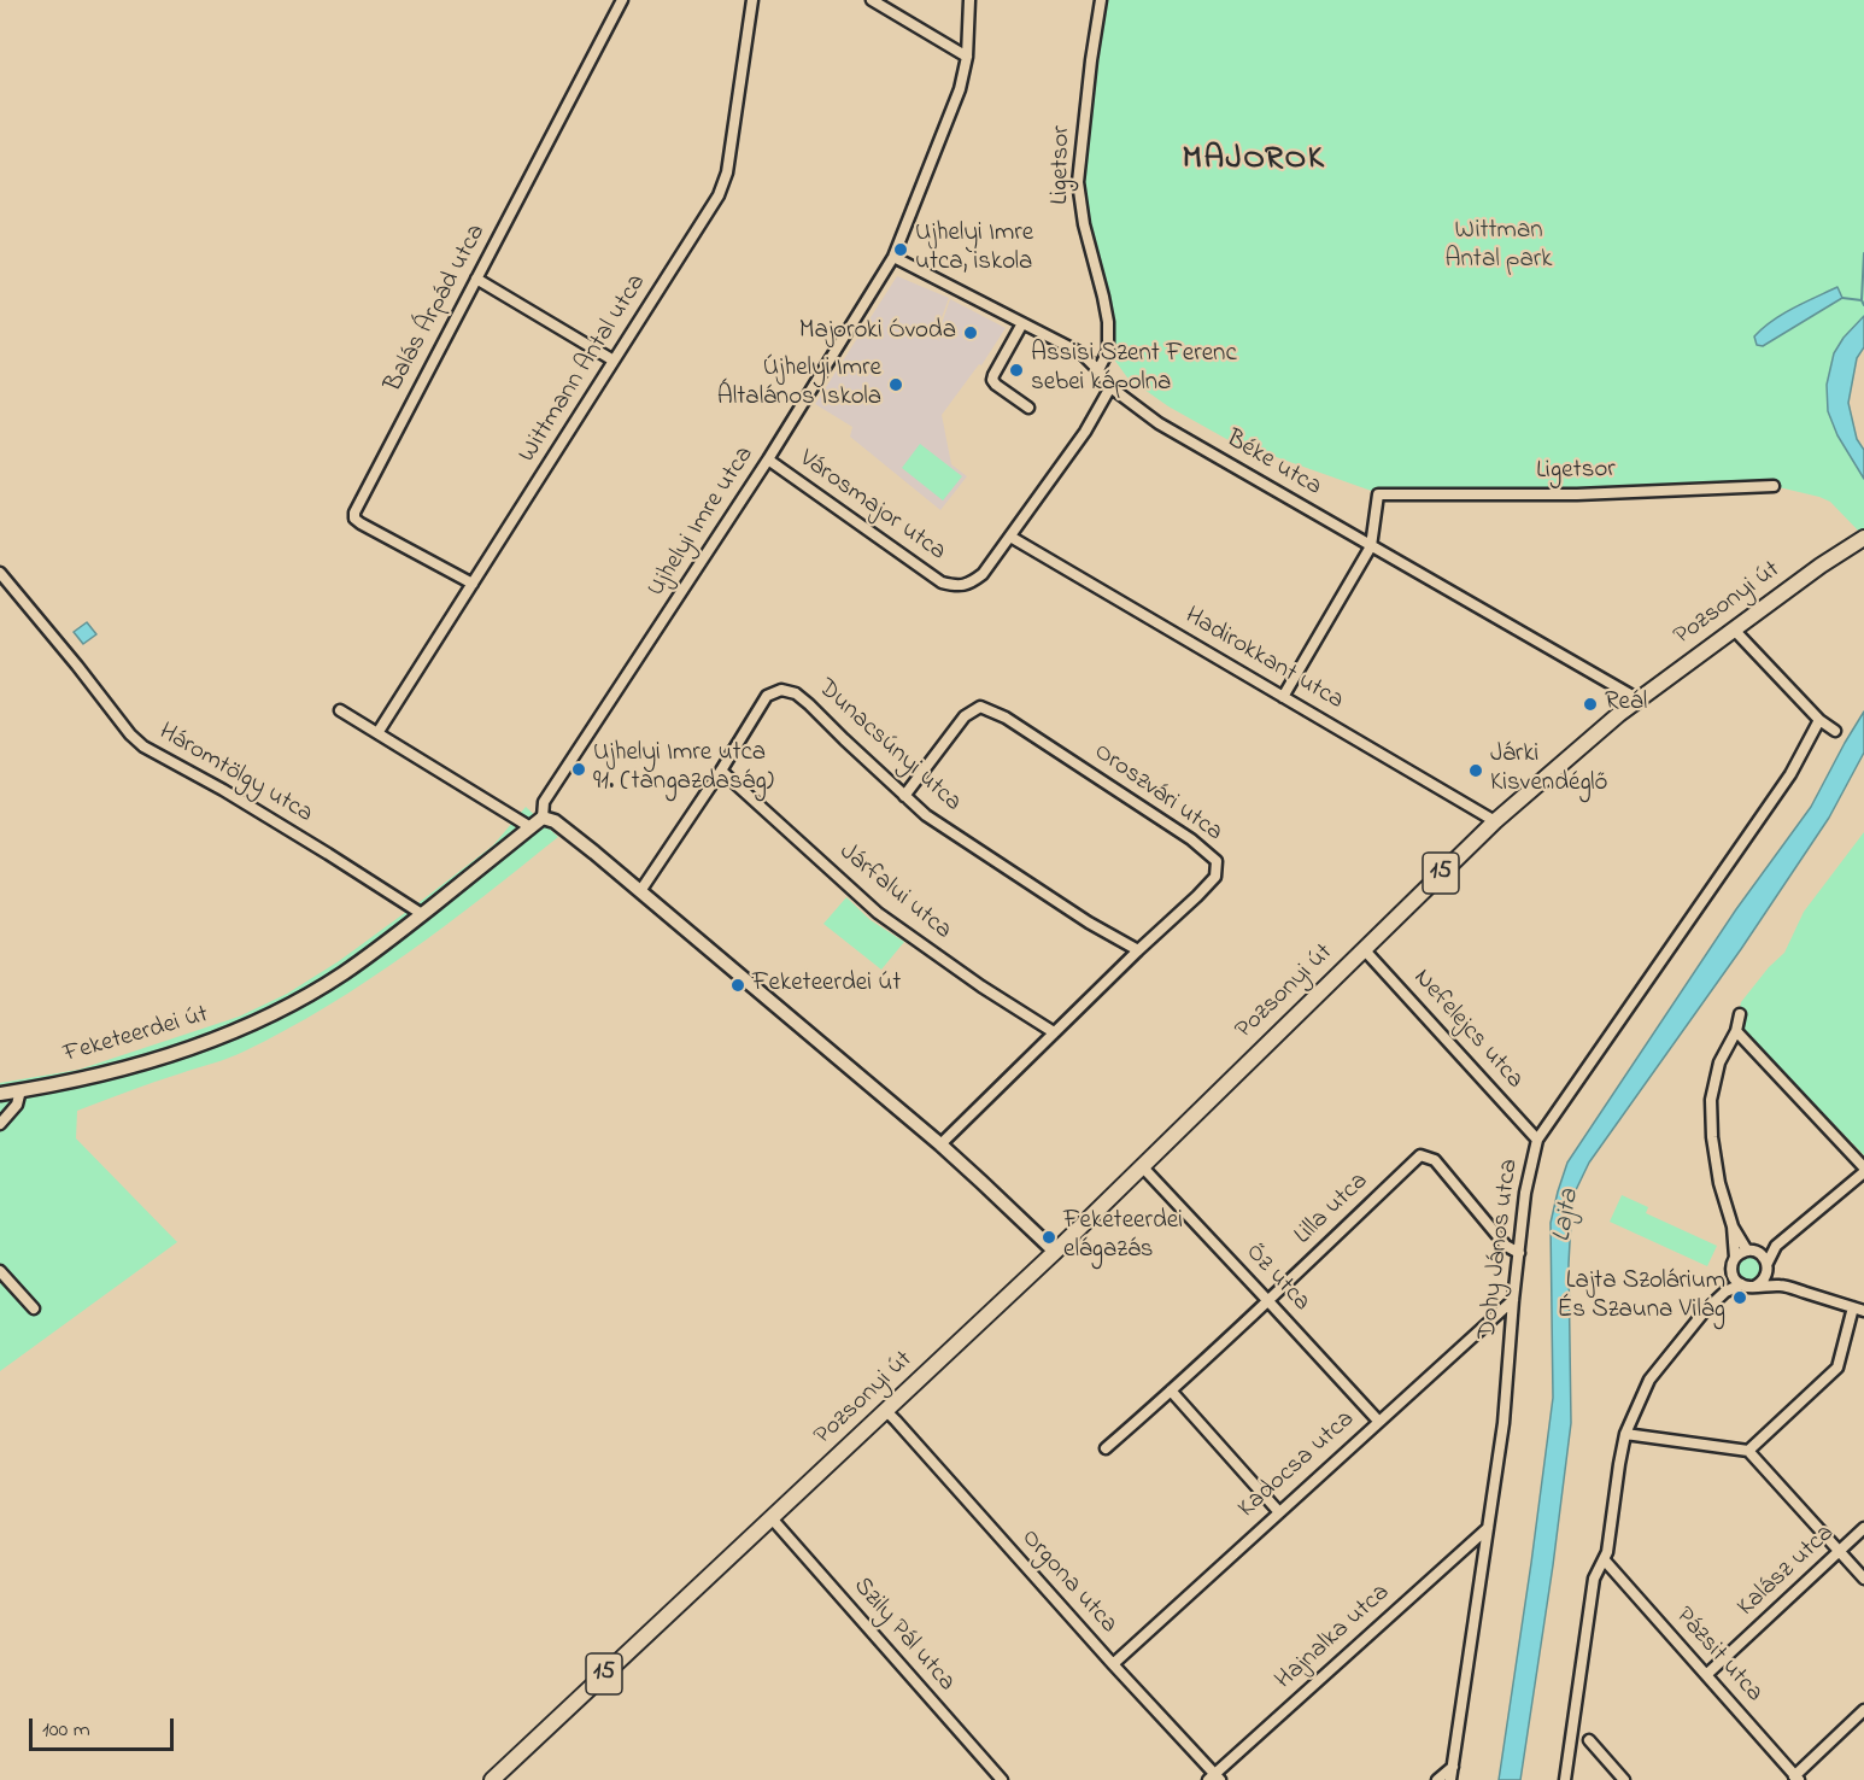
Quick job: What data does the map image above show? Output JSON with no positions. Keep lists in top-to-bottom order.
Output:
{
  "streets": {
    "main road": ["Pozsonyi út", "15", "Feketeerdei út"],
    "street": [
      "Ligetsor",
      "Balás Árpád utca",
      "Wittmann Antal utca",
      "Béke utca",
      "Városmajor utca",
      "Ujhelyi Imre utca",
      "Hadirokkant utca",
      "Dunacsúnyi utca",
      "Háromtölgy utca",
      "Oroszvári utca",
      "Járfalui utca",
      "Nefelejcs utca",
      "Lilla utca",
      "Dohy János utca",
      "Őz utca",
      "Kadocsa utca",
      "Kalász utca",
      "Orgona utca",
      "Szily Pál utca",
      "Hajnalka utca",
      "Pázsit utca"
    ]
  },
  "crossings": [
    ["Ligetsor", "Béke utca"],
    ["Balás Árpád utca", "Wittmann Antal utca"],
    ["Béke utca", "Városmajor utca"],
    ["Béke utca", "Ujhelyi Imre utca"],
    ["Béke utca", "Pozsonyi út"],
    ["Városmajor utca", "Ujhelyi Imre utca"],
    ["Városmajor utca", "Hadirokkant utca"],
    ["Ujhelyi Imre utca", "Feketeerdei út"],
    ["Pozsonyi út", "Hadirokkant utca"],
    ["Pozsonyi út", "15"],
    ["Pozsonyi út", "Nefelejcs utca"],
    ["Pozsonyi út", "Őz utca"],
    ["Pozsonyi út", "Orgona utca"],
    ["Pozsonyi út", "Szily Pál utca"],
    ["Dunacsúnyi utca", "Oroszvári utca"],
    ["Dunacsúnyi utca", "Járfalui utca"],
    ["Háromtölgy utca", "Feketeerdei út"],
    ["Oroszvári utca", "Járfalui utca"],
    ["15", "Szily Pál utca"],
    ["Nefelejcs utca", "Dohy János utca"],
    ["Lilla utca", "Dohy János utca"],
    ["Lilla utca", "Őz utca"],
    ["Dohy János utca", "Kadocsa utca"],
    ["Dohy János utca", "Hajnalka utca"],
    ["Őz utca", "Kadocsa utca"],
    ["Kadocsa utca", "Orgona utca"],
    ["Kalász utca", "Pázsit utca"],
    ["Orgona utca", "Hajnalka utca"]
  ],
  "districts": ["MAJOROK"],
  "water": ["Lajta"],
  "parks": ["Wittman Antal park"],
  "places": [
    "Ujhelyi Imre utca, iskola",
    "Majoroki Óvoda",
    "Assisi Szent Ferenc sebei kápolna",
    "Újhelyi Imre Általános Iskola",
    "Reál",
    "Ujhelyi Imre utca 91. (tangazdaság)",
    "Járki Kisvendéglő",
    "Feketeerdei út",
    "Feketeerdei elágazás",
    "Lajta Szolárium És Szauna Világ"
  ],
  "scale_bar": "100 m"
}
